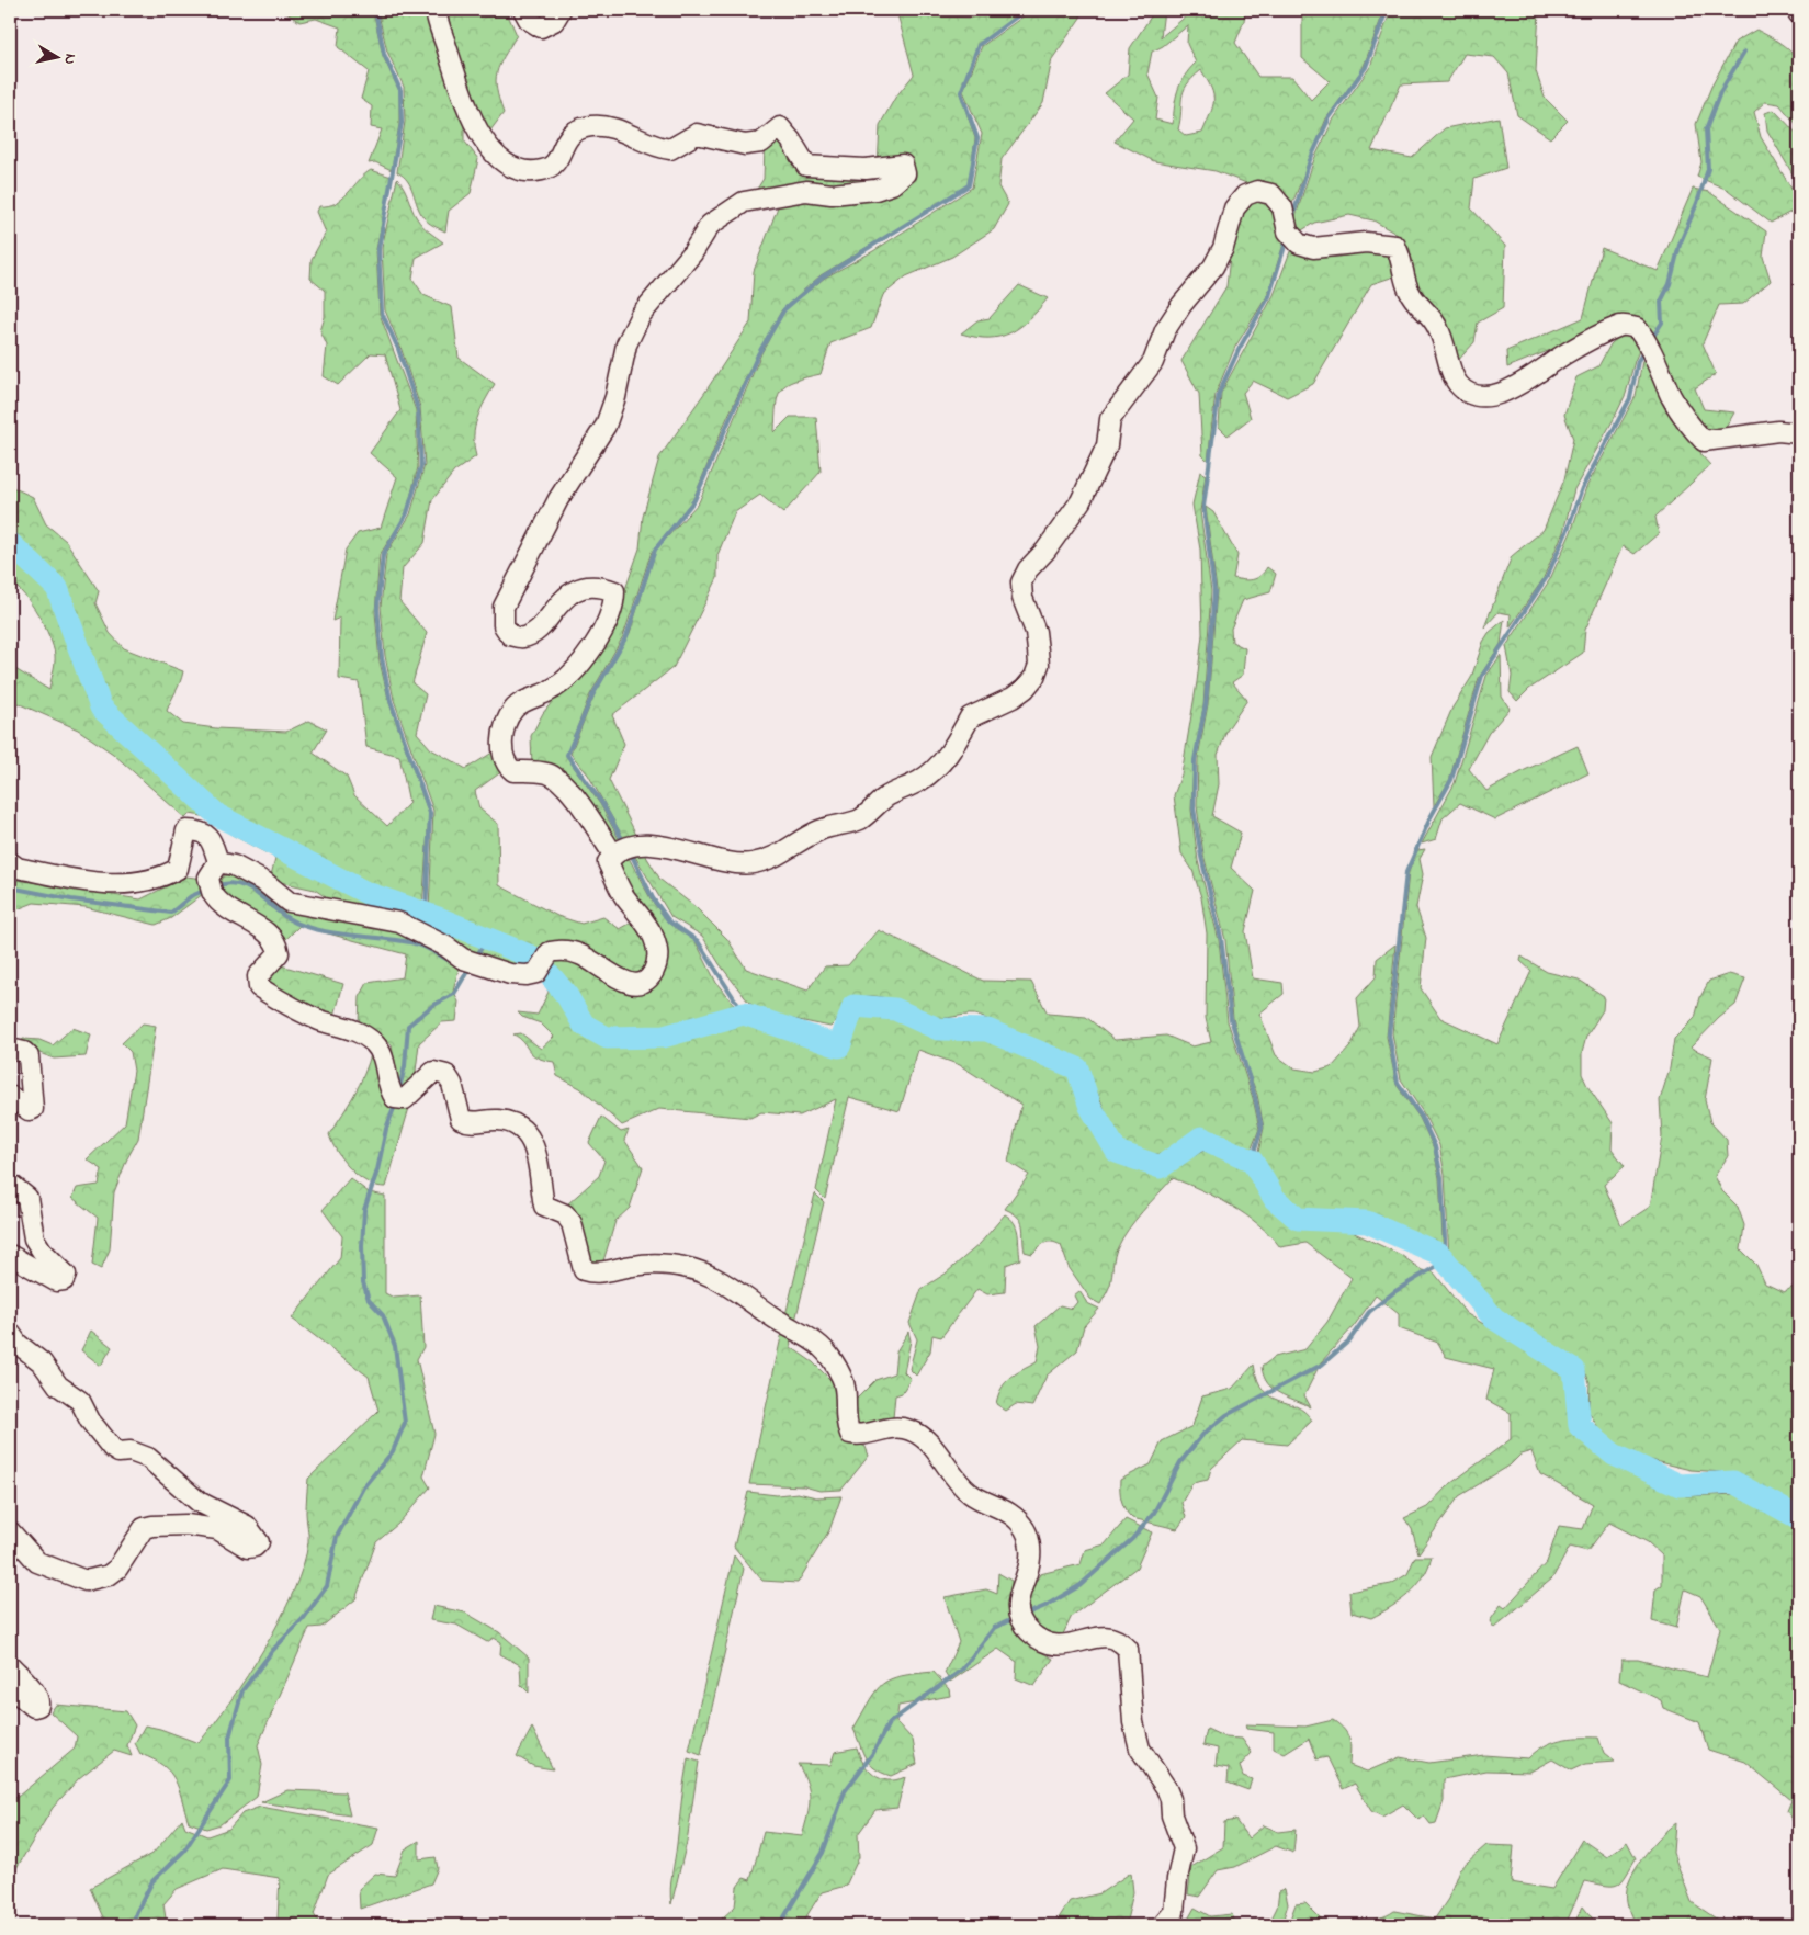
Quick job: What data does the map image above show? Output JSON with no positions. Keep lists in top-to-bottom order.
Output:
{
  "north": "right"
}
